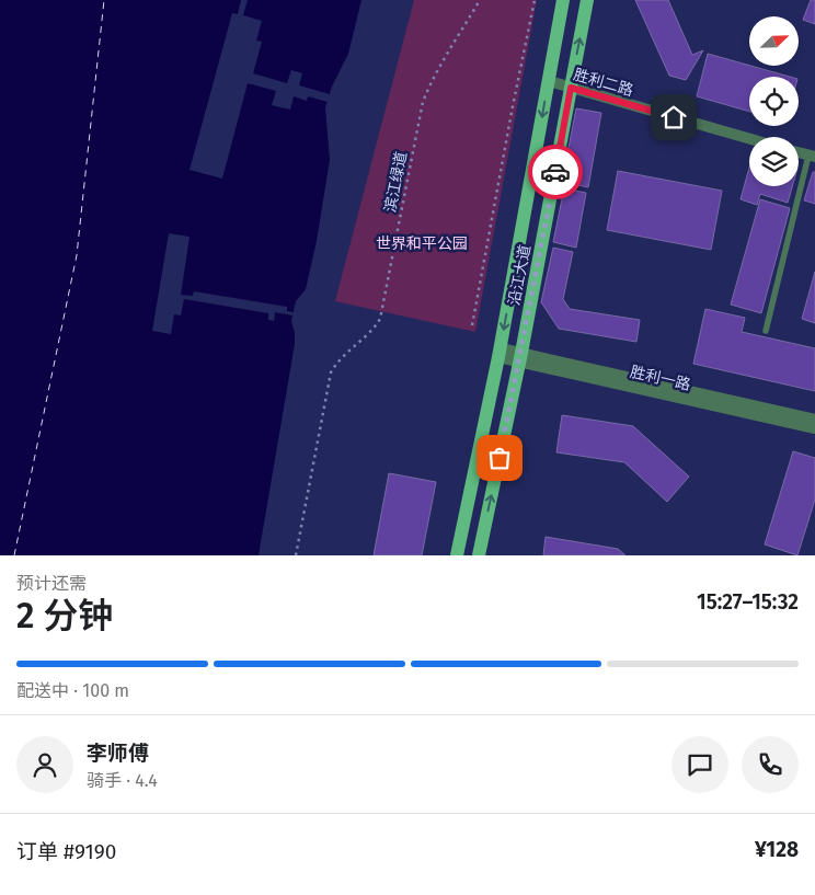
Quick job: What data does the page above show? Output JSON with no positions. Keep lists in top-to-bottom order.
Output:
{
  "streets": {
    "main road": ["沿江大道"],
    "street": ["胜利二路", "胜利一路"],
    "path": ["滨江绿道"]
  },
  "crossings": [
    ["胜利二路", "沿江大道"],
    ["沿江大道", "胜利一路"]
  ],
  "parks": ["世界和平公园"],
  "north": "top right",
  "page": {
    "heading": ["2 分钟", "预计还需", "15:27–15:32"],
    "panel": [
      "李师傅",
      "骑手 · 4.4",
      "订单 #9190",
      "¥128"
    ],
    "bar": "配送中 · 100 m"
  }
}
